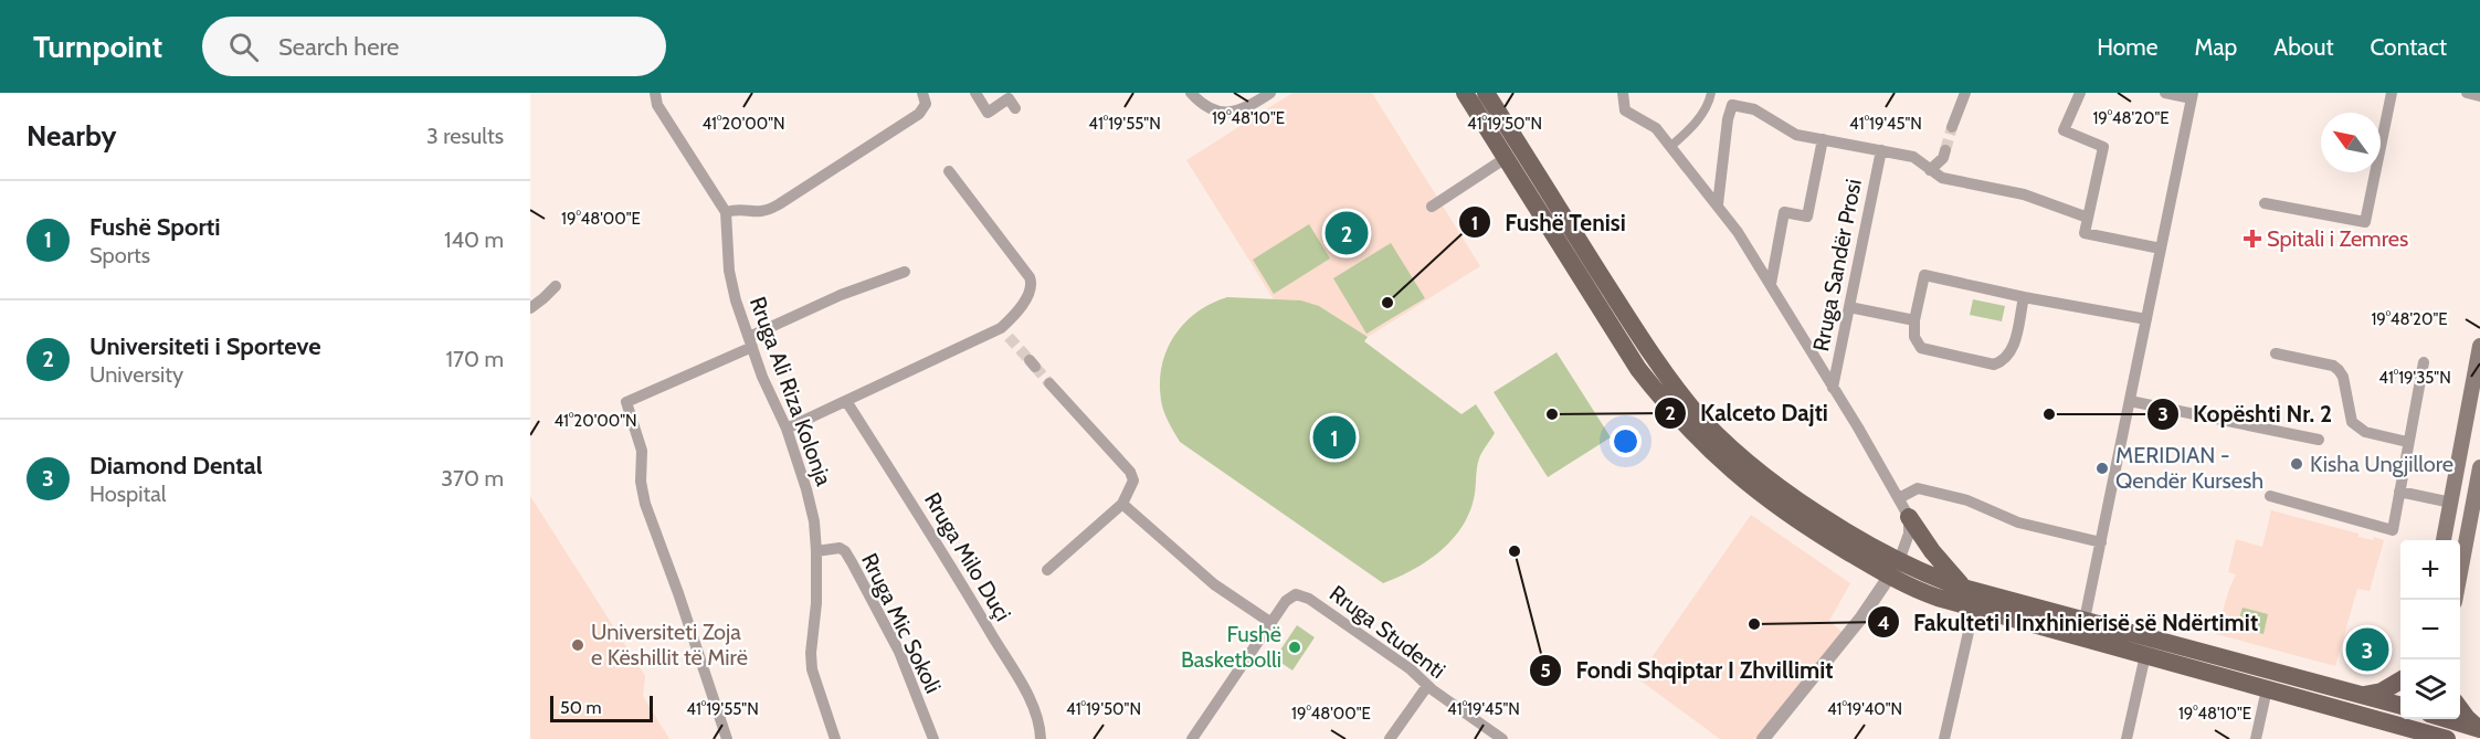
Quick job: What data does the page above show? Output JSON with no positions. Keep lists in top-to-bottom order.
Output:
{
  "streets": {
    "street": [
      "Rruga Sandër Prosi",
      "Rruga Ali Riza Kolonja",
      "Rruga Milo Duçi",
      "Rruga Mic Sokoli",
      "Rruga Studenti"
    ]
  },
  "crossings": [
    ["Rruga Ali Riza Kolonja", "Rruga Mic Sokoli"]
  ],
  "places": {
    "health": ["Spitali i Zemres"],
    "other": [
      "Fushë Tenisi",
      "Kalceto Dajti",
      "Kopështi Nr. 2",
      "Kisha Ungjillore",
      "MERIDIAN - Qendër Kursesh",
      "Fondi Shqiptar I Zhvillimit",
      "Fakulteti i Inxhinierisë së Ndërtimit",
      "Universiteti Zoja e Këshillit të Mirë",
      "Fushë Basketbolli"
    ]
  },
  "scale_bar": "50 m",
  "north": "top left",
  "page": {
    "header": "Turnpoint",
    "search": "Search here",
    "nav": [
      "Home",
      "Map",
      "About",
      "Contact"
    ],
    "heading": ["Nearby", "3 results"],
    "list": [
      {
        "mark": "1",
        "name": "Fushë Sporti",
        "note": "Sports",
        "value": "140 m"
      },
      {
        "mark": "2",
        "name": "Universiteti i Sporteve",
        "note": "University",
        "value": "170 m"
      },
      {
        "mark": "3",
        "name": "Diamond Dental",
        "note": "Hospital",
        "value": "370 m"
      }
    ],
    "pins": ["2", "1", "3"],
    "map_buttons": ["+", "−"],
    "scale": "50 m"
  },
  "coordinates": [
    "19°48'10\"E",
    "19°48'20\"E",
    "41°20'00\"N",
    "41°19'55\"N",
    "41°19'50\"N",
    "41°19'45\"N",
    "19°48'00\"E",
    "41°19'35\"N",
    "41°19'40\"N"
  ]
}
